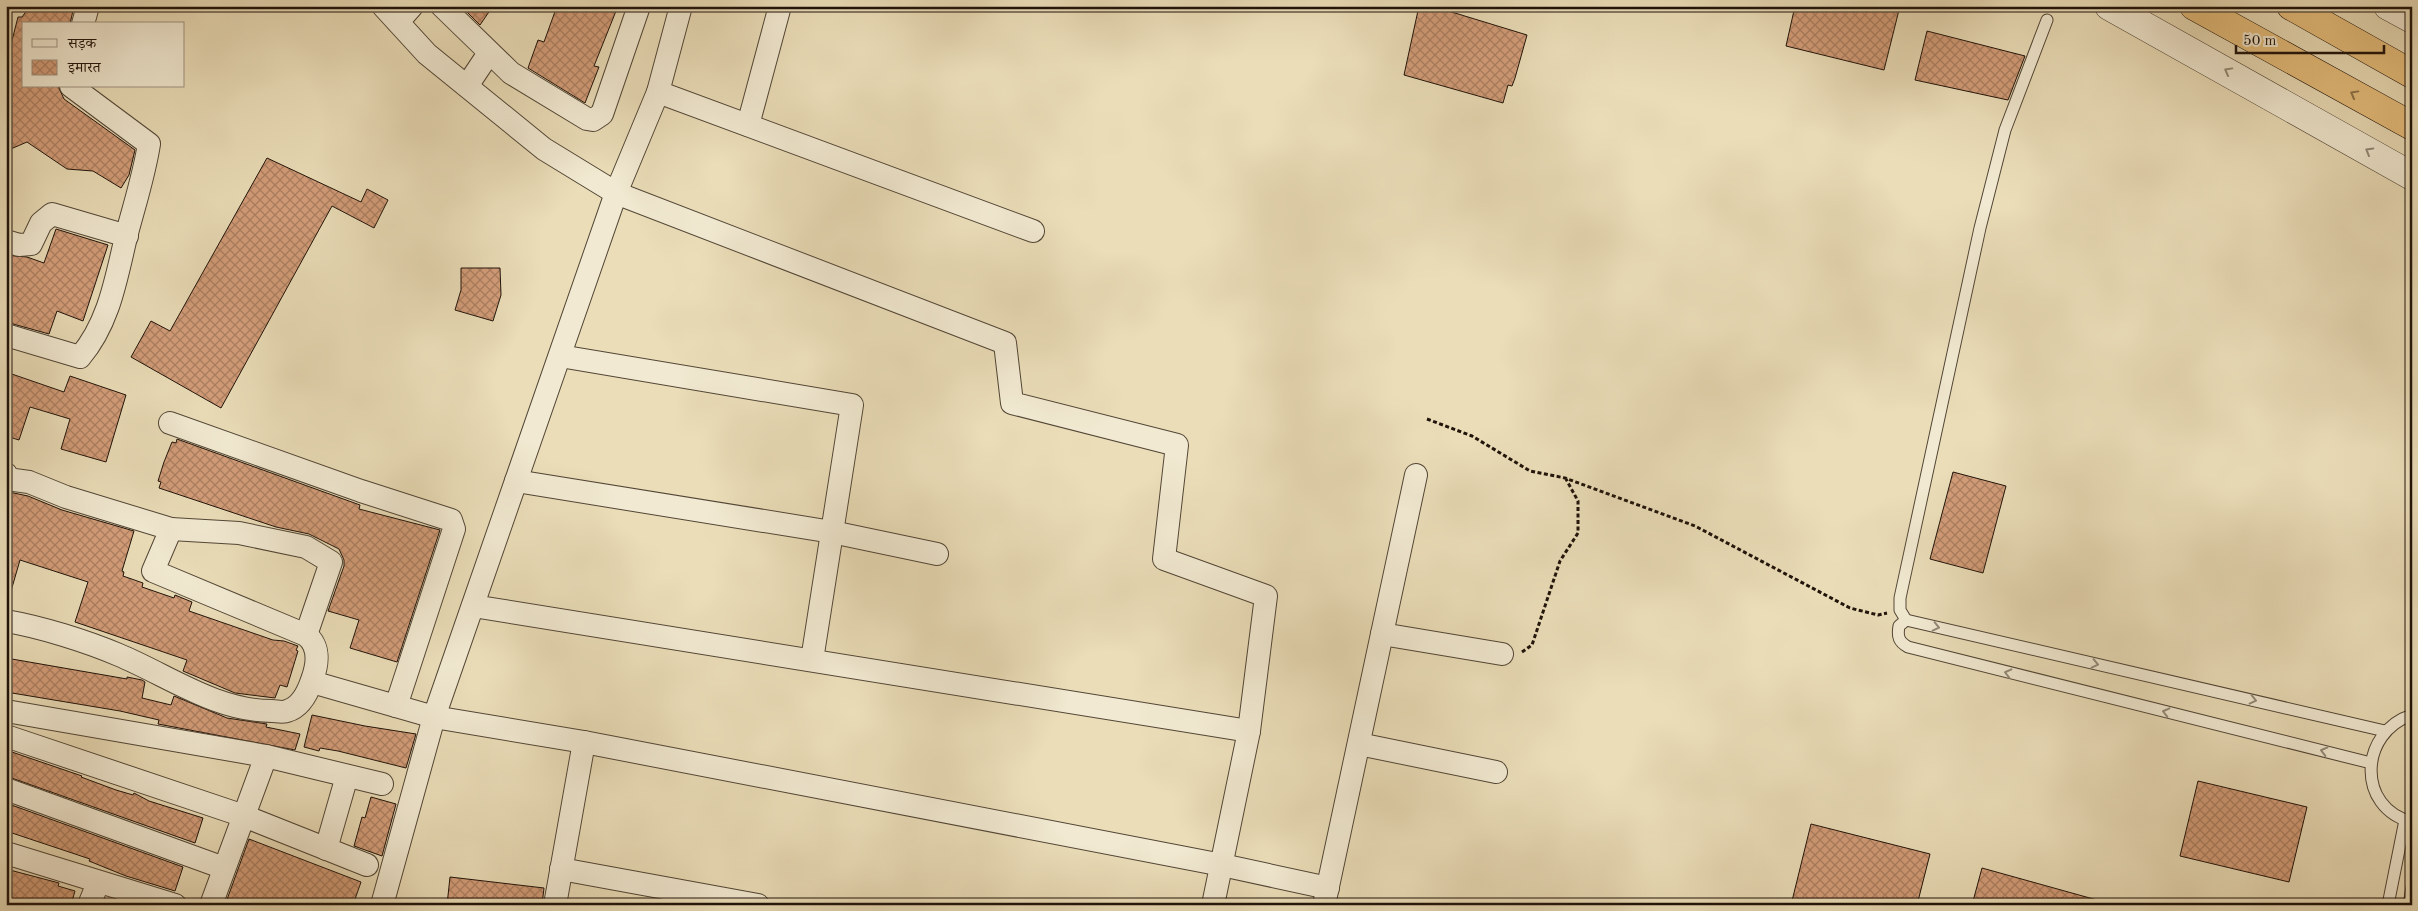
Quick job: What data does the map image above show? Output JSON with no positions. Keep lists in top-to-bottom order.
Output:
{
  "legend": ["सड़क", "इमारत"],
  "scale_bar": "50 m"
}
